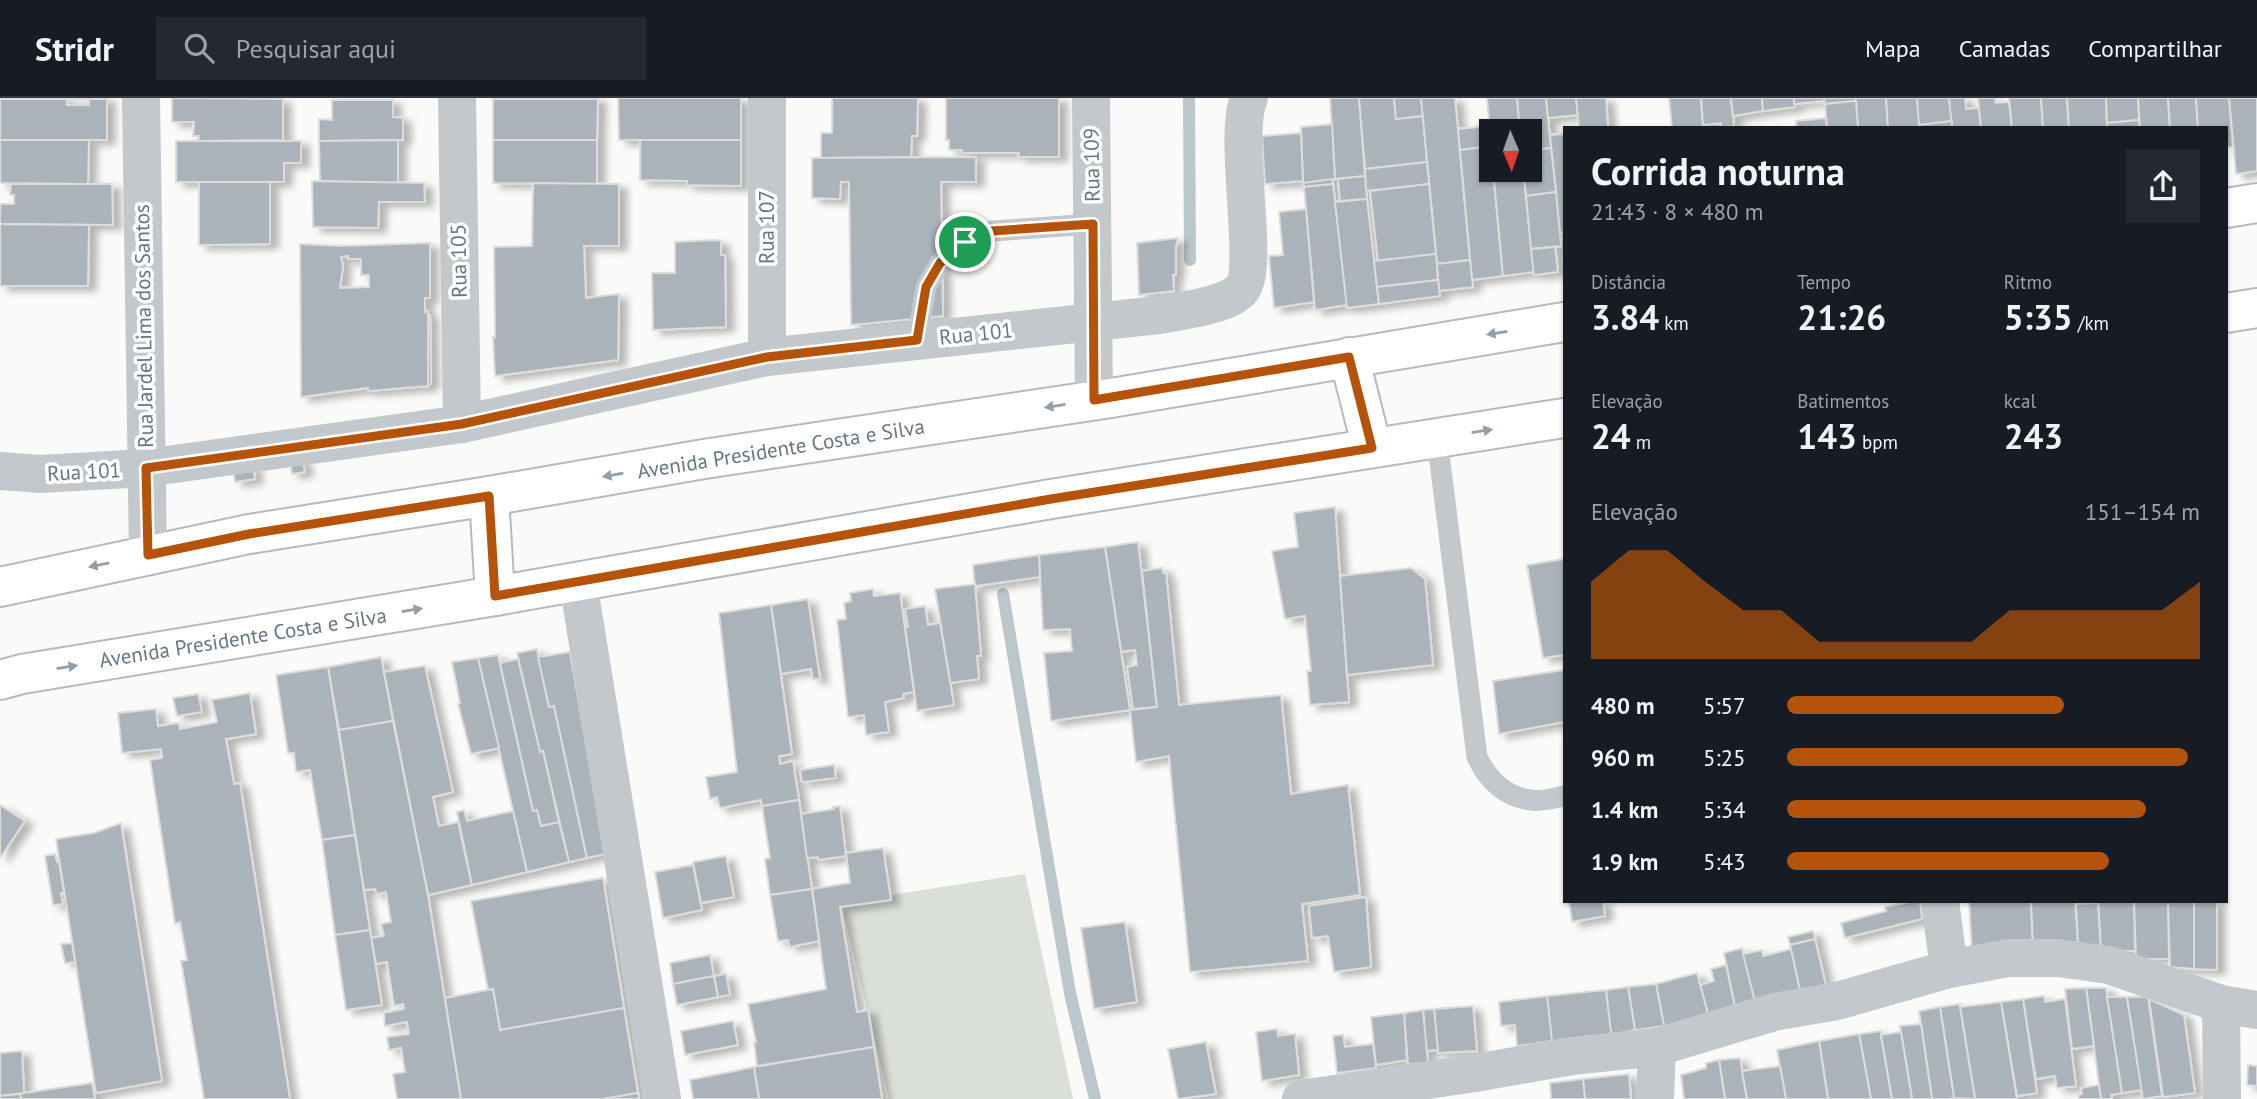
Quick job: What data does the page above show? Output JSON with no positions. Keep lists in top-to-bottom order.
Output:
{
  "streets": {
    "main road": ["Avenida Presidente Costa e Silva"],
    "street": [
      "Rua 109",
      "Rua 107",
      "Rua 105",
      "Rua Jardel Lima dos Santos",
      "Rua 101"
    ]
  },
  "crossings": [
    ["Rua 109", "Rua 101"],
    ["Rua 109", "Avenida Presidente Costa e Silva"],
    ["Rua 107", "Rua 101"],
    ["Rua 105", "Rua 101"],
    ["Rua Jardel Lima dos Santos", "Rua 101"],
    ["Rua Jardel Lima dos Santos", "Avenida Presidente Costa e Silva"]
  ],
  "north": "bottom",
  "page": {
    "header": "Stridr",
    "search": "Pesquisar aqui",
    "nav": ["Mapa", "Camadas", "Compartilhar"],
    "heading": ["Corrida noturna", "21:43 · 8 × 480 m"],
    "stats": [
      ["Distância", "3.84 km"],
      ["Tempo", "21:26"],
      ["Ritmo", "5:35 /km"],
      ["Elevação", "24 m"],
      ["Batimentos", "143 bpm"],
      ["kcal", "243"]
    ],
    "chart": ["Elevação", "151–154 m"],
    "list": [
      {
        "name": "480 m",
        "note": "5:57"
      },
      {
        "name": "960 m",
        "note": "5:25"
      },
      {
        "name": "1.4 km",
        "note": "5:34"
      },
      {
        "name": "1.9 km",
        "note": "5:43"
      }
    ]
  }
}
